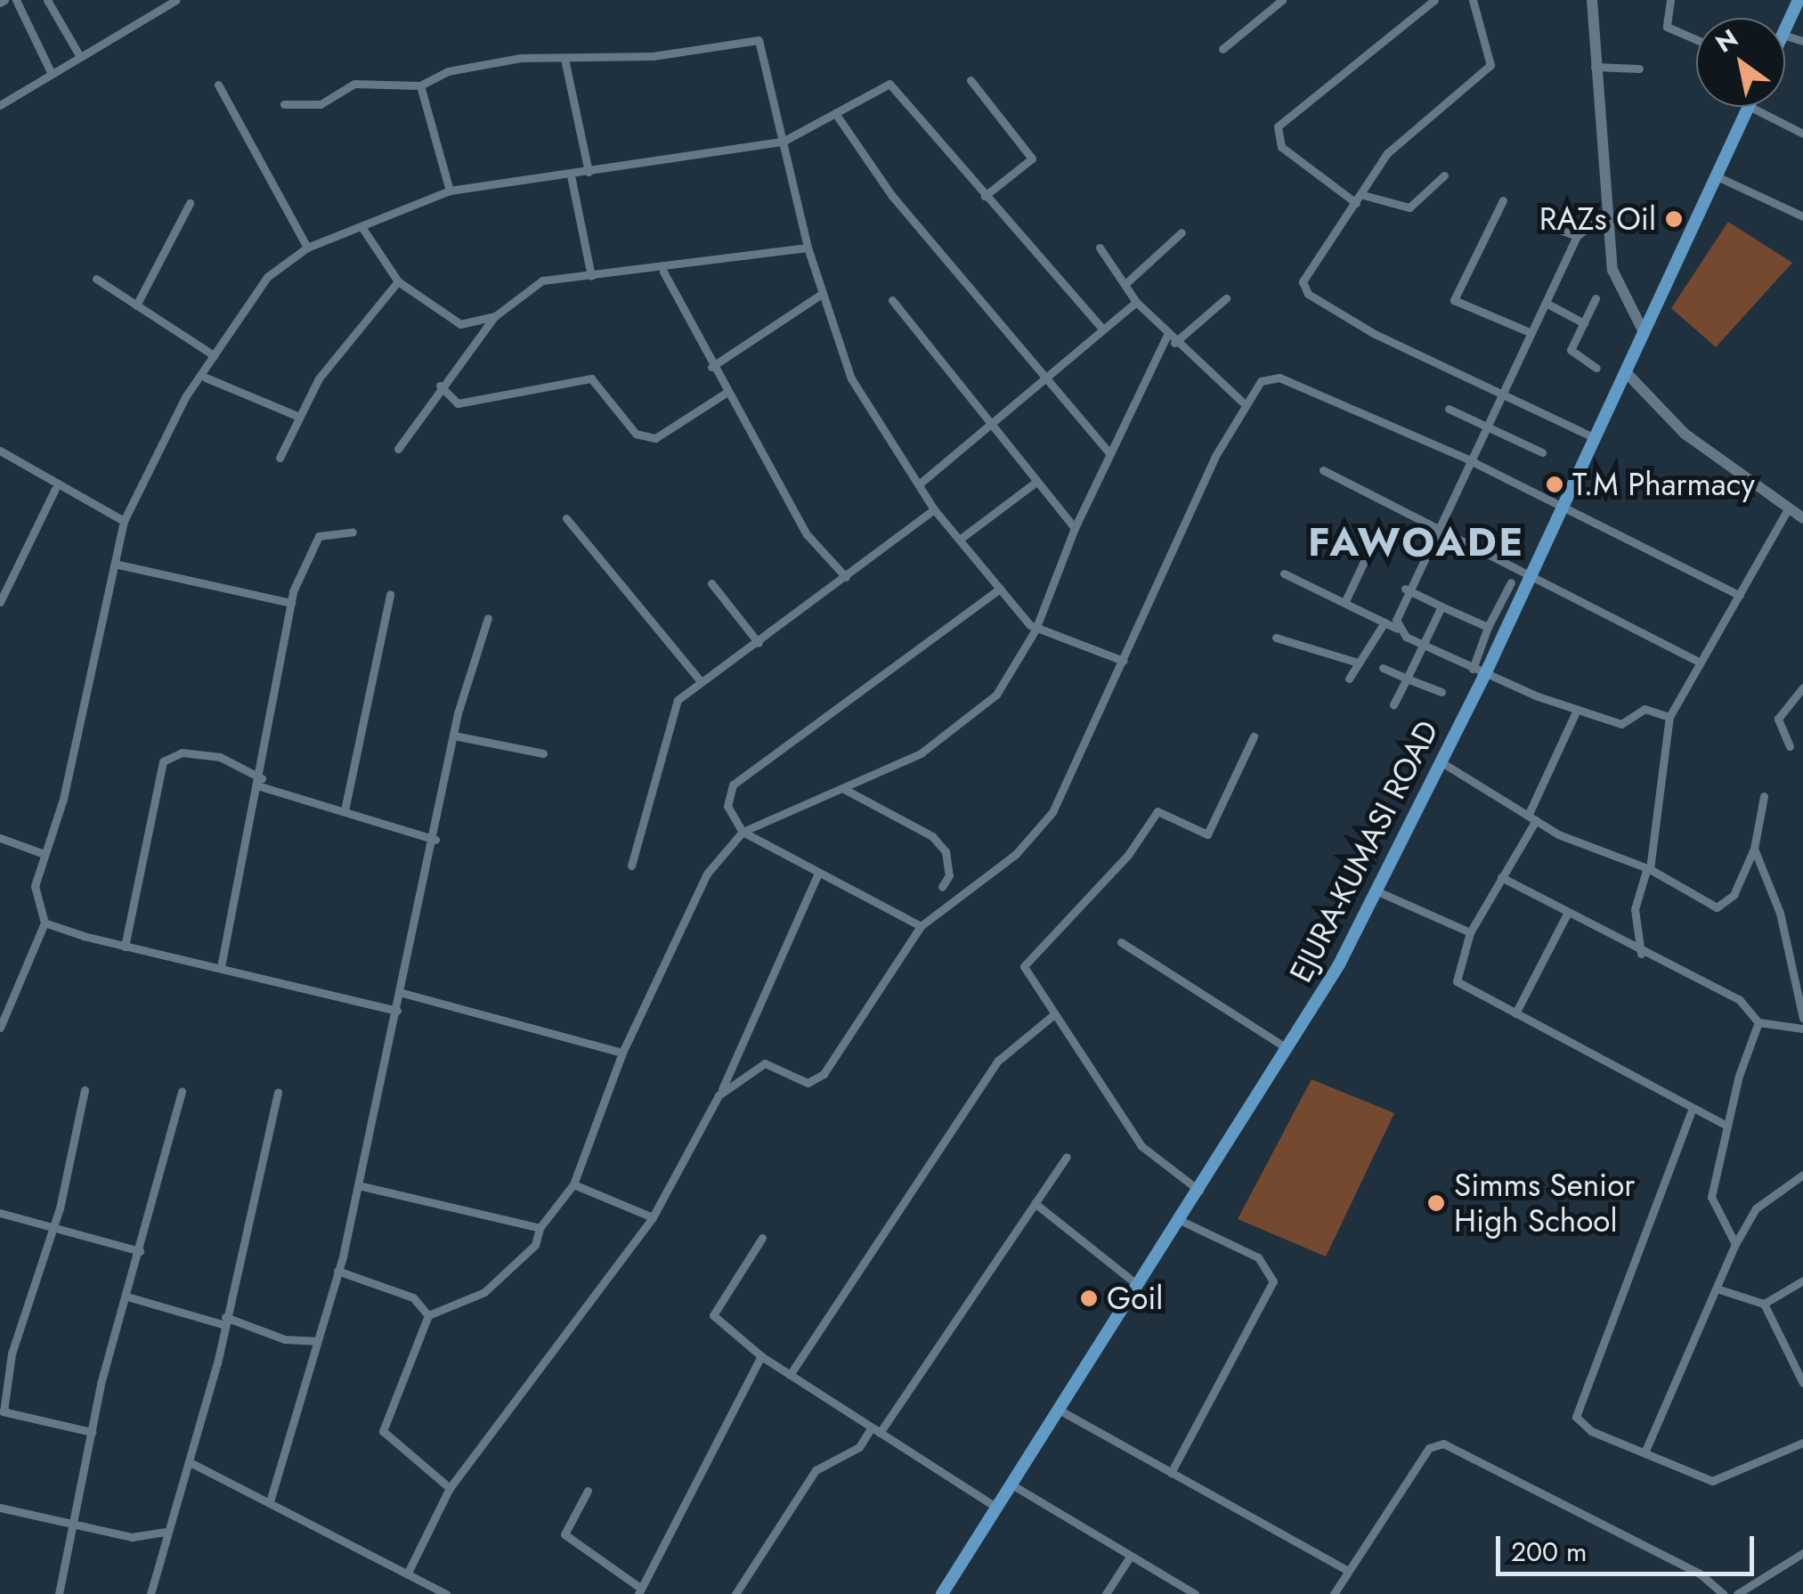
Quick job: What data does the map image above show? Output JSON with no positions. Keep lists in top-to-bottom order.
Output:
{
  "streets": {
    "main road": ["EJURA-KUMASI ROAD"]
  },
  "districts": ["FAWOADE"],
  "places": [
    "RAZs Oil",
    "T.M Pharmacy",
    "Simms Senior High School",
    "Goil"
  ],
  "scale_bar": "200 m",
  "north": "top left"
}
